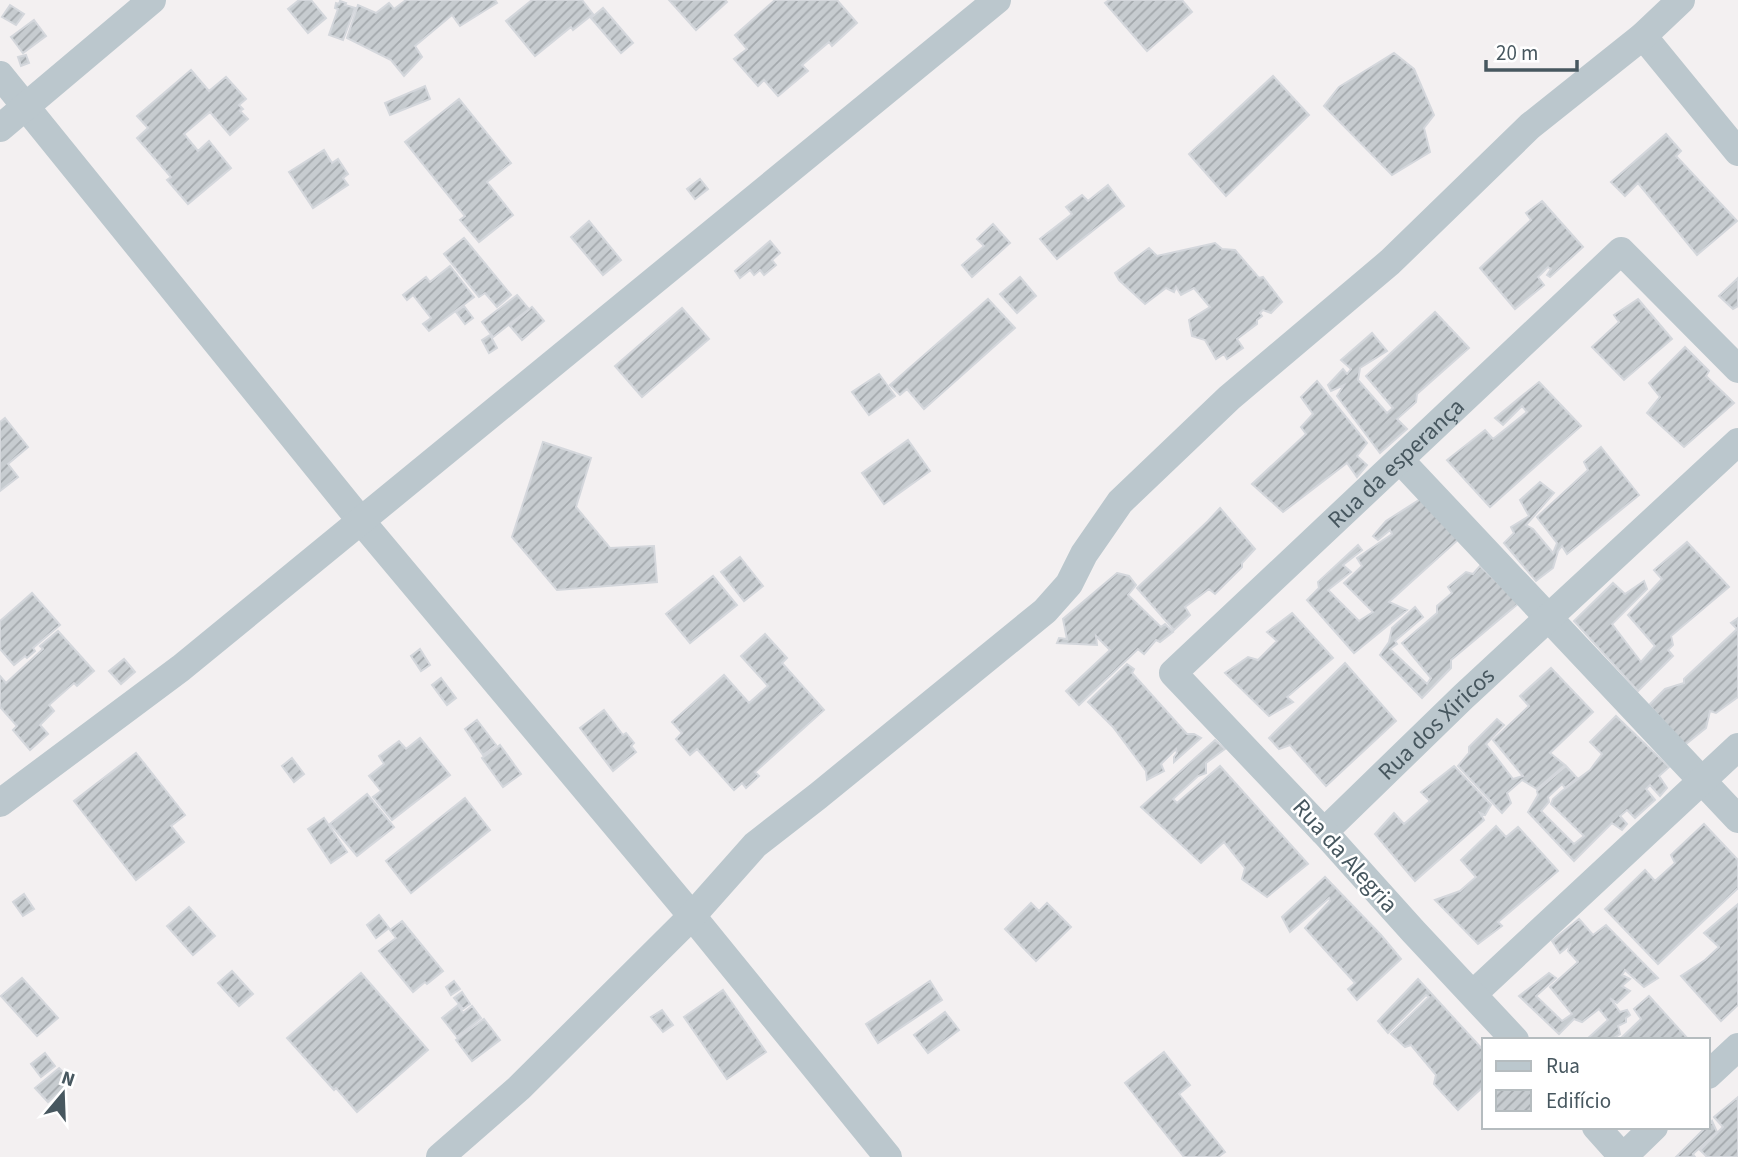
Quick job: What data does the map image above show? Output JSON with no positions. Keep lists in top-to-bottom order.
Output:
{
  "streets": {
    "street": ["Rua da esperança", "Rua dos Xiricos", "Rua da Alegria"]
  },
  "crossings": [
    ["Rua da esperança", "Rua da Alegria"],
    ["Rua dos Xiricos", "Rua da Alegria"]
  ],
  "legend": ["Rua", "Edifício"],
  "scale_bar": "20 m",
  "north": "top"
}
